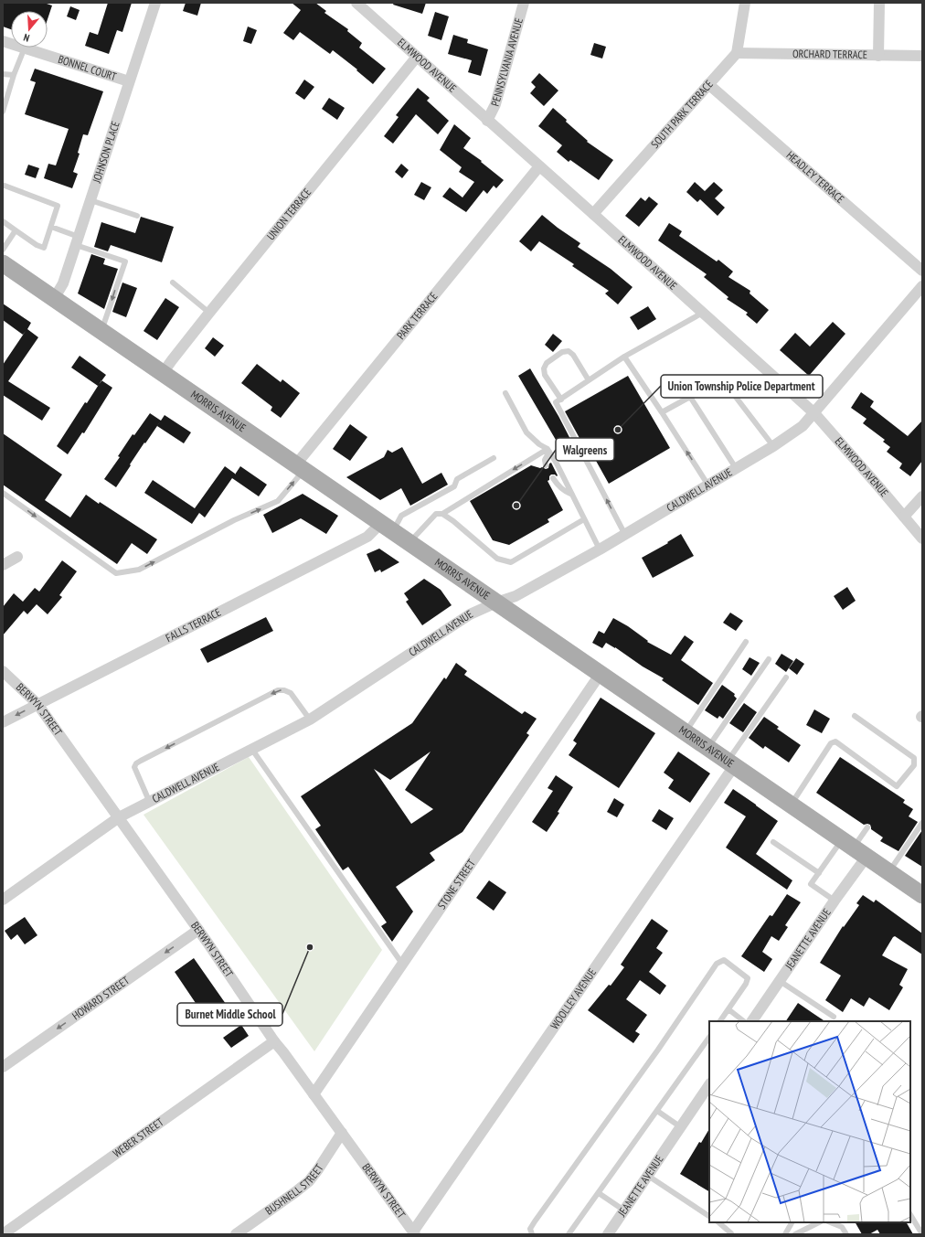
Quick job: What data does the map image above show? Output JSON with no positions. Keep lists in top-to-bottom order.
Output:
{
  "streets": {
    "main road": ["MORRIS AVENUE"],
    "street": [
      "ORCHARD TERRACE",
      "PENNSYLVANIA AVENUE",
      "ELMWOOD AVENUE",
      "BONNEL COURT",
      "SOUTH PARK TERRACE",
      "JOHNSON PLACE",
      "HEADLEY TERRACE",
      "UNION TERRACE",
      "PARK TERRACE",
      "CALDWELL AVENUE",
      "FALLS TERRACE",
      "BERWYN STREET",
      "STONE STREET",
      "JEANETTE AVENUE",
      "HOWARD STREET",
      "WOOLLEY AVENUE",
      "WEBER STREET",
      "BUSHNELL STREET"
    ]
  },
  "crossings": [
    ["ORCHARD TERRACE", "SOUTH PARK TERRACE"],
    ["PENNSYLVANIA AVENUE", "ELMWOOD AVENUE"],
    ["ELMWOOD AVENUE", "SOUTH PARK TERRACE"],
    ["ELMWOOD AVENUE", "UNION TERRACE"],
    ["ELMWOOD AVENUE", "PARK TERRACE"],
    ["ELMWOOD AVENUE", "CALDWELL AVENUE"],
    ["BONNEL COURT", "JOHNSON PLACE"],
    ["SOUTH PARK TERRACE", "HEADLEY TERRACE"],
    ["JOHNSON PLACE", "MORRIS AVENUE"],
    ["UNION TERRACE", "MORRIS AVENUE"],
    ["PARK TERRACE", "MORRIS AVENUE"],
    ["MORRIS AVENUE", "CALDWELL AVENUE"],
    ["MORRIS AVENUE", "FALLS TERRACE"],
    ["MORRIS AVENUE", "STONE STREET"],
    ["MORRIS AVENUE", "JEANETTE AVENUE"],
    ["MORRIS AVENUE", "WOOLLEY AVENUE"],
    ["CALDWELL AVENUE", "BERWYN STREET"],
    ["FALLS TERRACE", "BERWYN STREET"],
    ["BERWYN STREET", "STONE STREET"],
    ["BERWYN STREET", "HOWARD STREET"],
    ["BERWYN STREET", "WOOLLEY AVENUE"],
    ["BERWYN STREET", "WEBER STREET"],
    ["BERWYN STREET", "BUSHNELL STREET"]
  ],
  "one_way": ["HOWARD STREET"],
  "places": ["Union Township Police Department", "Walgreens", "Burnet Middle School"],
  "north": "bottom"
}
